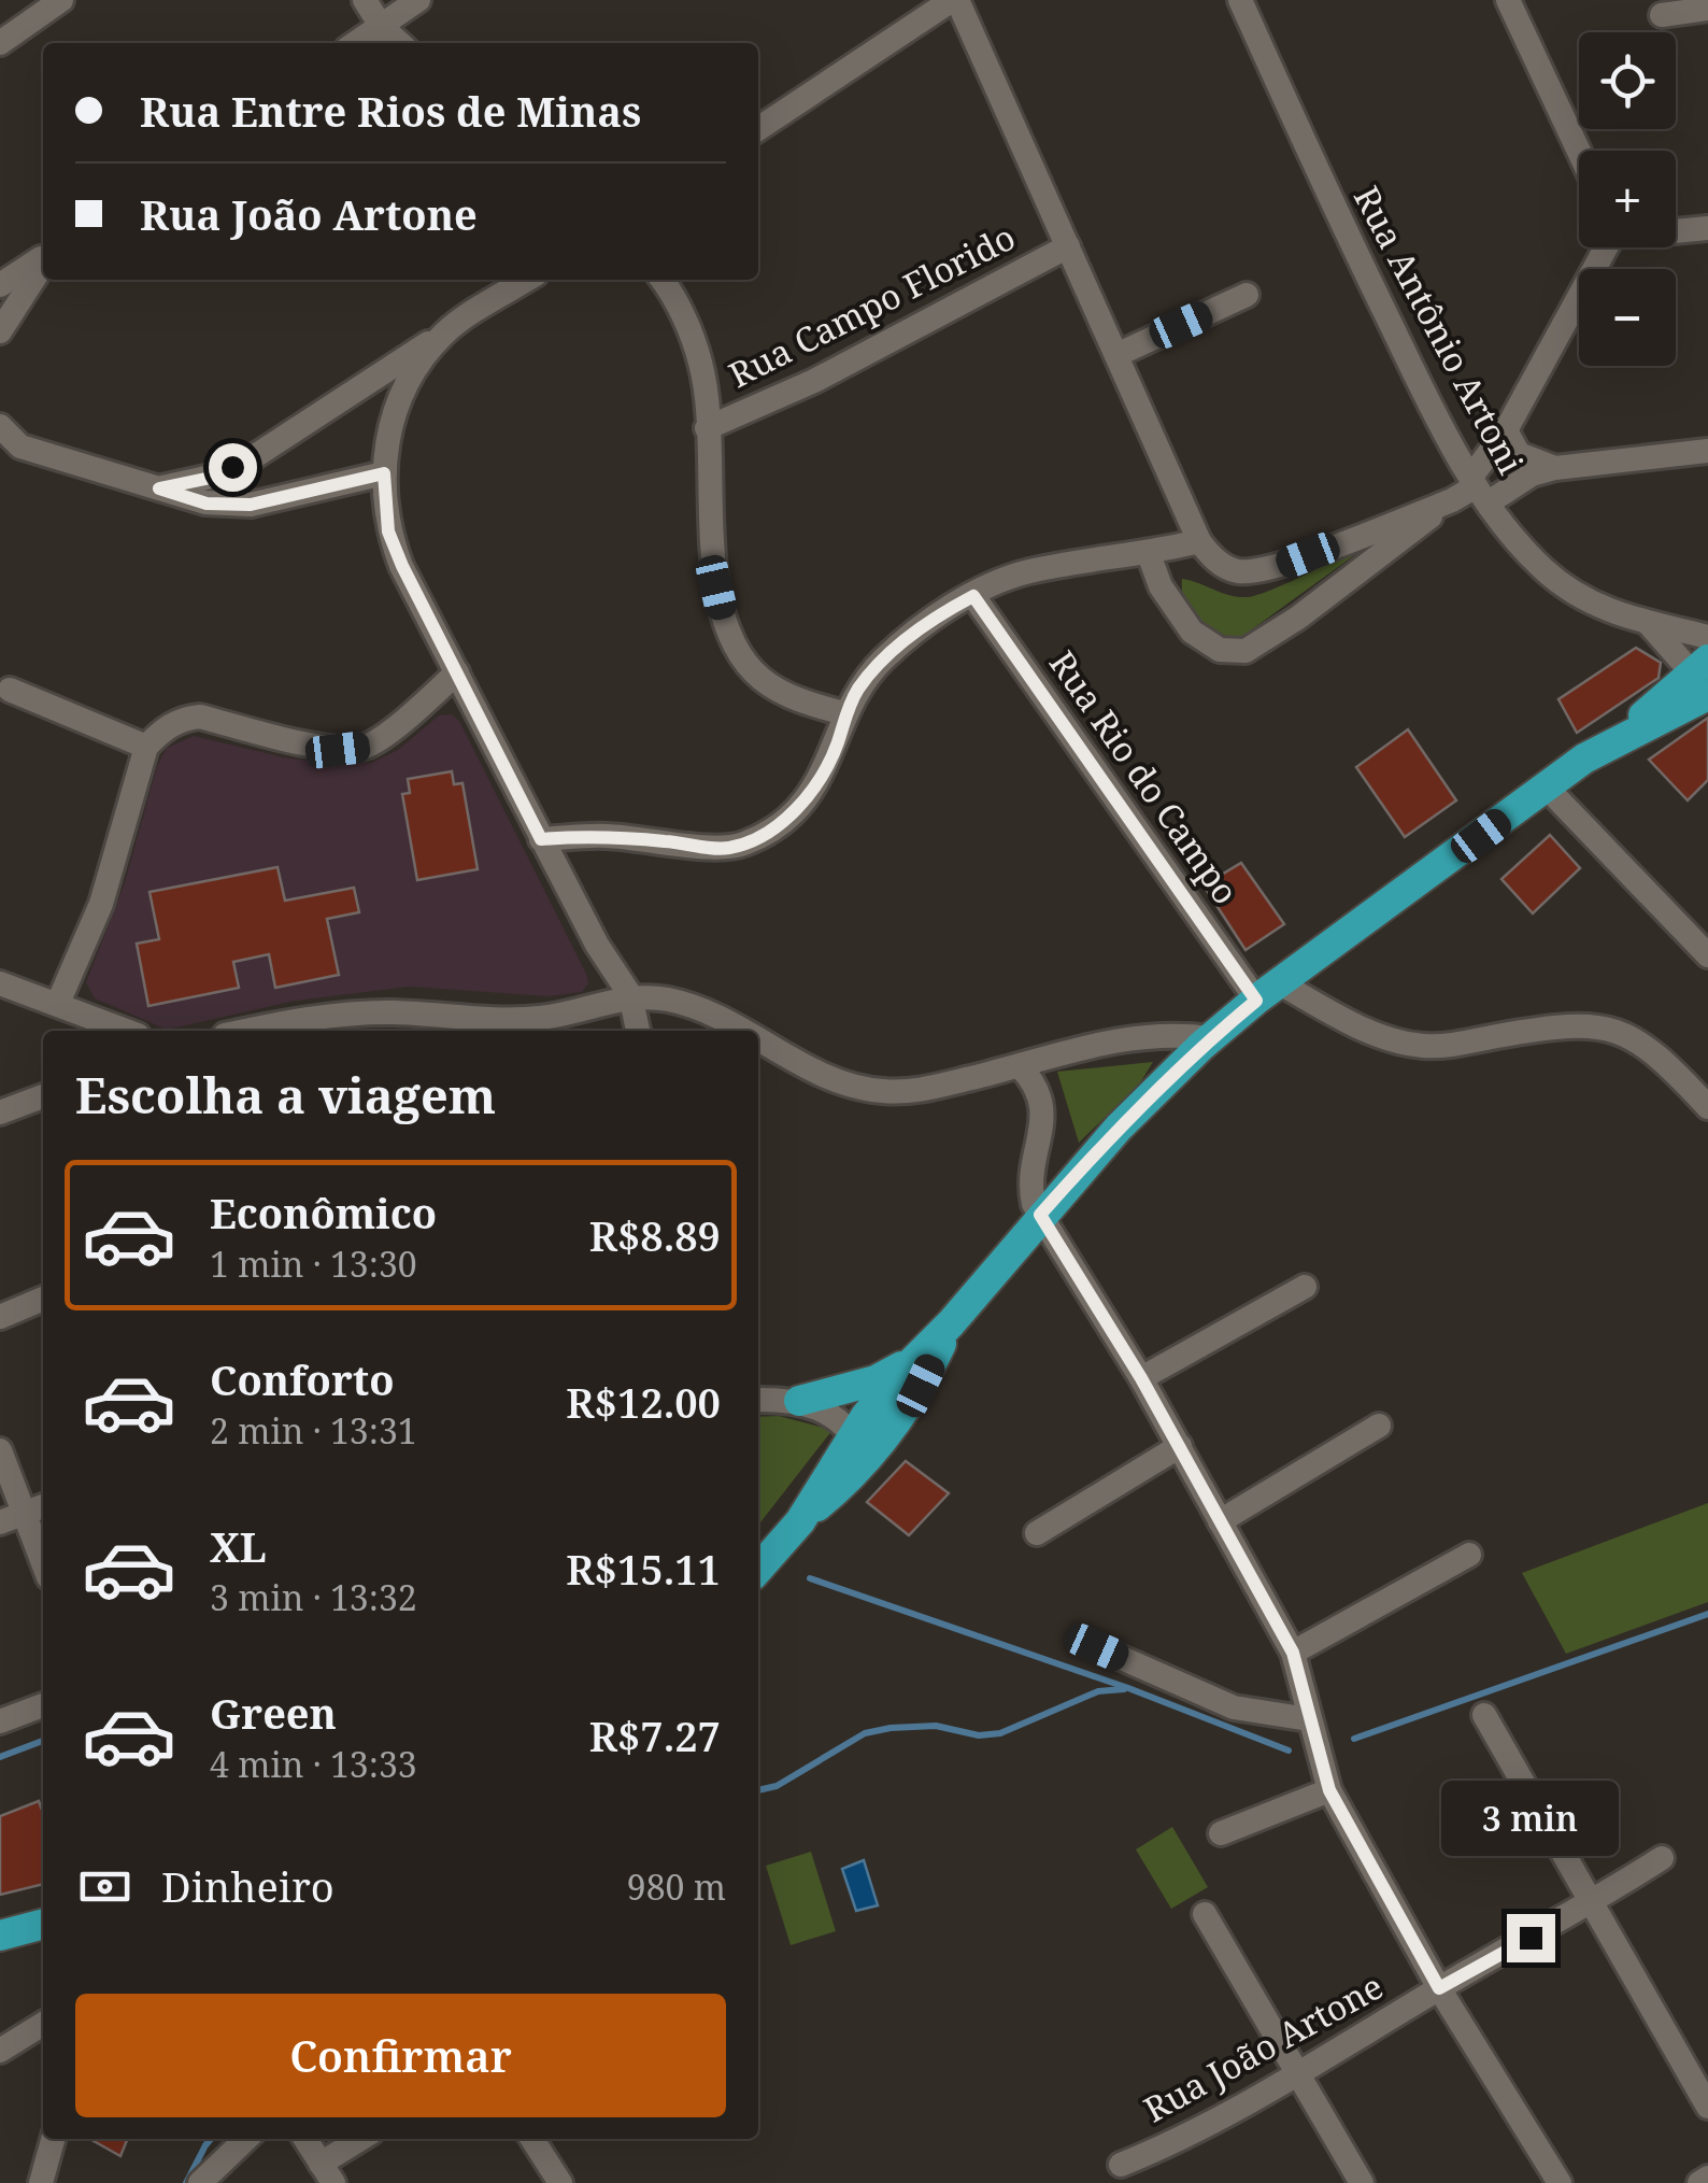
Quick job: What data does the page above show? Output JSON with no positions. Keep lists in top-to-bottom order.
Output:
{
  "streets": {
    "street": [
      "Rua Campo Florido",
      "Rua Antônio Artoni",
      "Rua Rio do Campo",
      "Rua João Artone"
    ]
  },
  "page": {
    "map_buttons": ["+", "−"],
    "banner": ["Rua Entre Rios de Minas", "Rua João Artone"],
    "heading": "Escolha a viagem",
    "list": [
      {
        "name": "Econômico",
        "note": "1 min · 13:30",
        "value": "R$8.89"
      },
      {
        "name": "Conforto",
        "note": "2 min · 13:31",
        "value": "R$12.00"
      },
      {
        "name": "XL",
        "note": "3 min · 13:32",
        "value": "R$15.11"
      },
      {
        "name": "Green",
        "note": "4 min · 13:33",
        "value": "R$7.27"
      }
    ],
    "bubble": "3 min",
    "pay": ["Dinheiro", "980 m"],
    "buttons": "Confirmar"
  }
}
